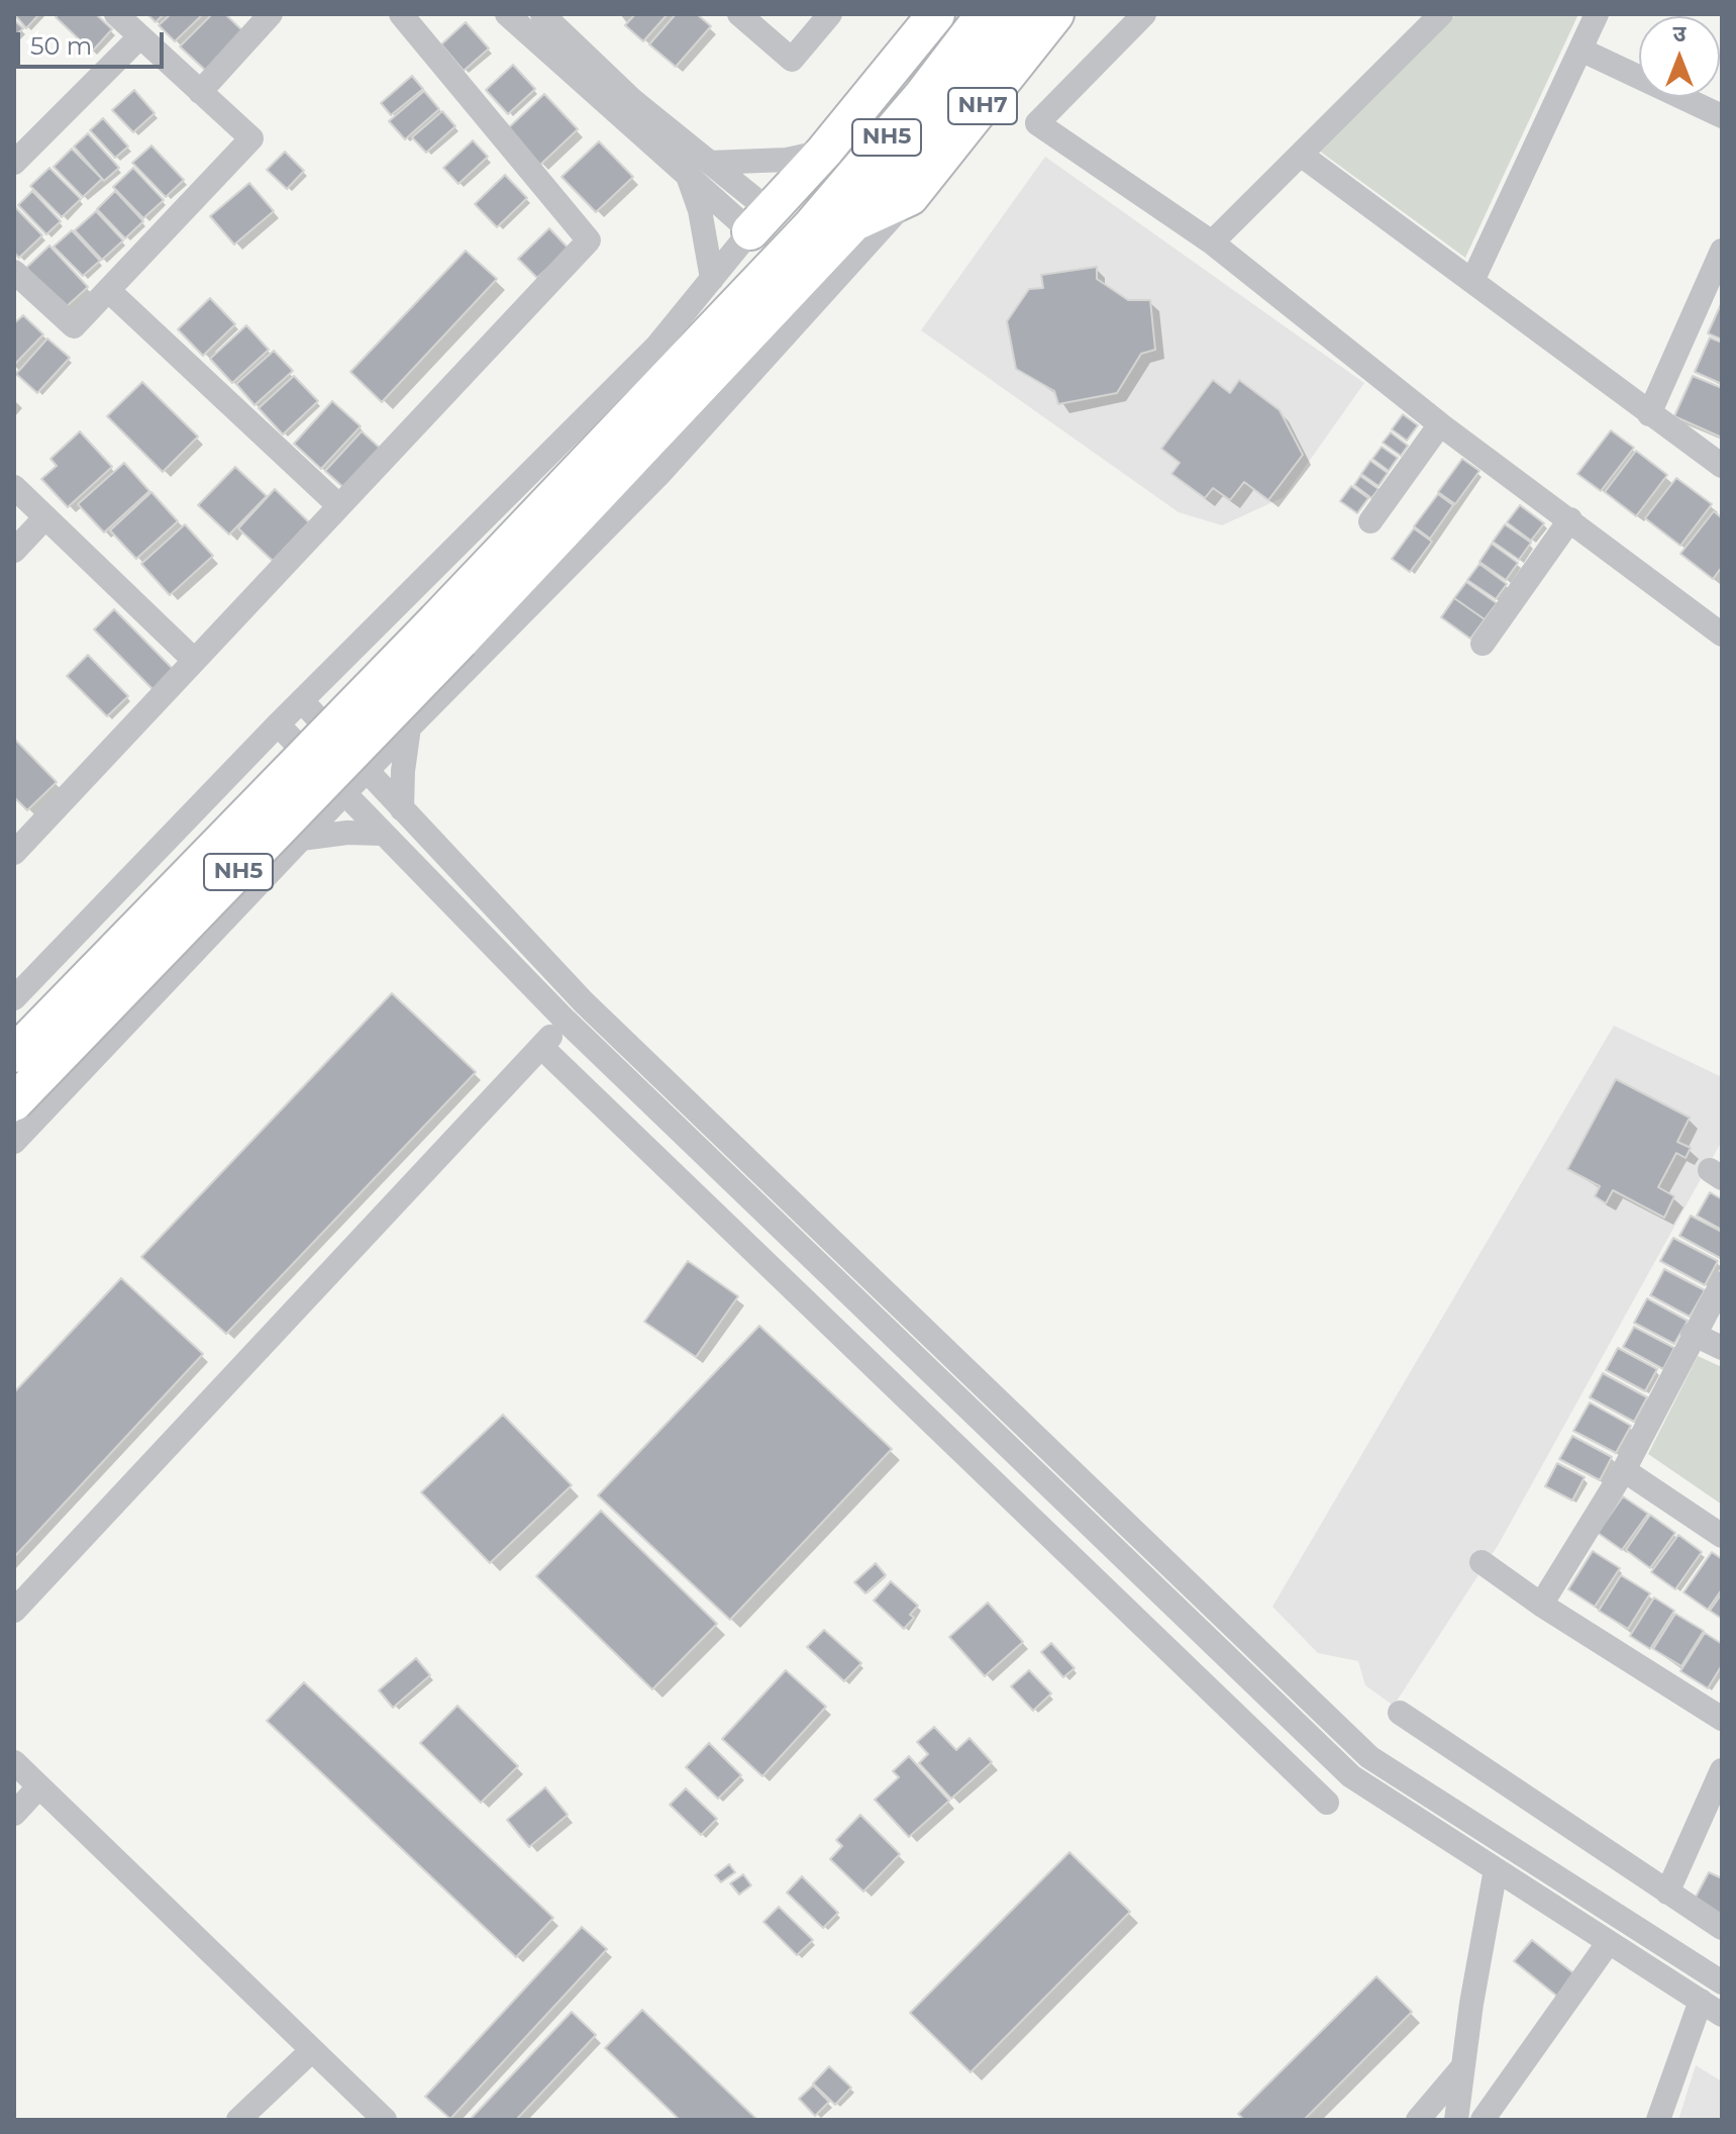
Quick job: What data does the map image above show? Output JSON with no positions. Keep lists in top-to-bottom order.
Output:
{
  "streets": {
    "highway": ["NH7", "NH5"]
  },
  "crossings": [
    ["NH7", "NH5"]
  ],
  "scale_bar": "50 m",
  "north": "top"
}
